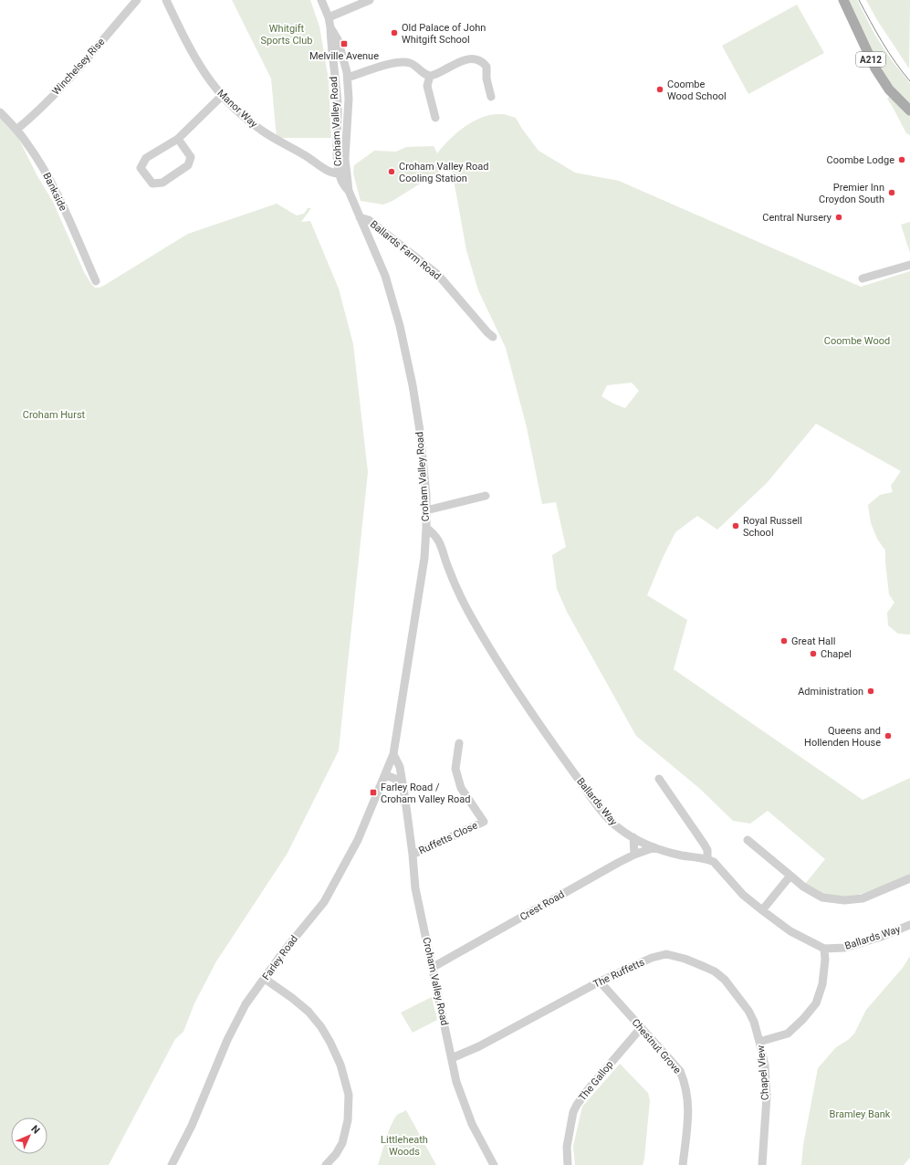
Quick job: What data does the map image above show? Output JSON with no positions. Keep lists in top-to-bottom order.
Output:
{
  "streets": {
    "main road": ["A212"],
    "street": [
      "Winchelsey Rise",
      "Manor Way",
      "Croham Valley Road",
      "Bankside",
      "Ballards Farm Road",
      "Ballards Way",
      "Ruffetts Close",
      "Crest Road",
      "Farley Road",
      "The Ruffetts",
      "Chestnut Grove",
      "Chapel View",
      "The Gallop"
    ]
  },
  "crossings": [
    ["Winchelsey Rise", "Bankside"],
    ["Manor Way", "Croham Valley Road"],
    ["Croham Valley Road", "Ballards Farm Road"],
    ["Croham Valley Road", "Ballards Way"],
    ["Croham Valley Road", "Ruffetts Close"],
    ["Croham Valley Road", "Crest Road"],
    ["Croham Valley Road", "Farley Road"],
    ["Croham Valley Road", "The Ruffetts"],
    ["Ballards Way", "Crest Road"],
    ["Ballards Way", "Chapel View"],
    ["The Ruffetts", "Chestnut Grove"],
    ["The Ruffetts", "Chapel View"],
    ["Chestnut Grove", "The Gallop"]
  ],
  "parks": [
    "Whitgift Sports Club",
    "Coombe Wood",
    "Croham Hurst",
    "Bramley Bank",
    "Littleheath Woods"
  ],
  "places": {
    "other": [
      "Old Palace of John Whitgift School",
      "Coombe Wood School",
      "Coombe Lodge",
      "Croham Valley Road Cooling Station",
      "Premier Inn Croydon South",
      "Central Nursery",
      "Royal Russell School",
      "Great Hall",
      "Chapel",
      "Administration",
      "Queens and Hollenden House"
    ],
    "transit": ["Melville Avenue", "Farley Road / Croham Valley Road"]
  },
  "north": "top right"
}
